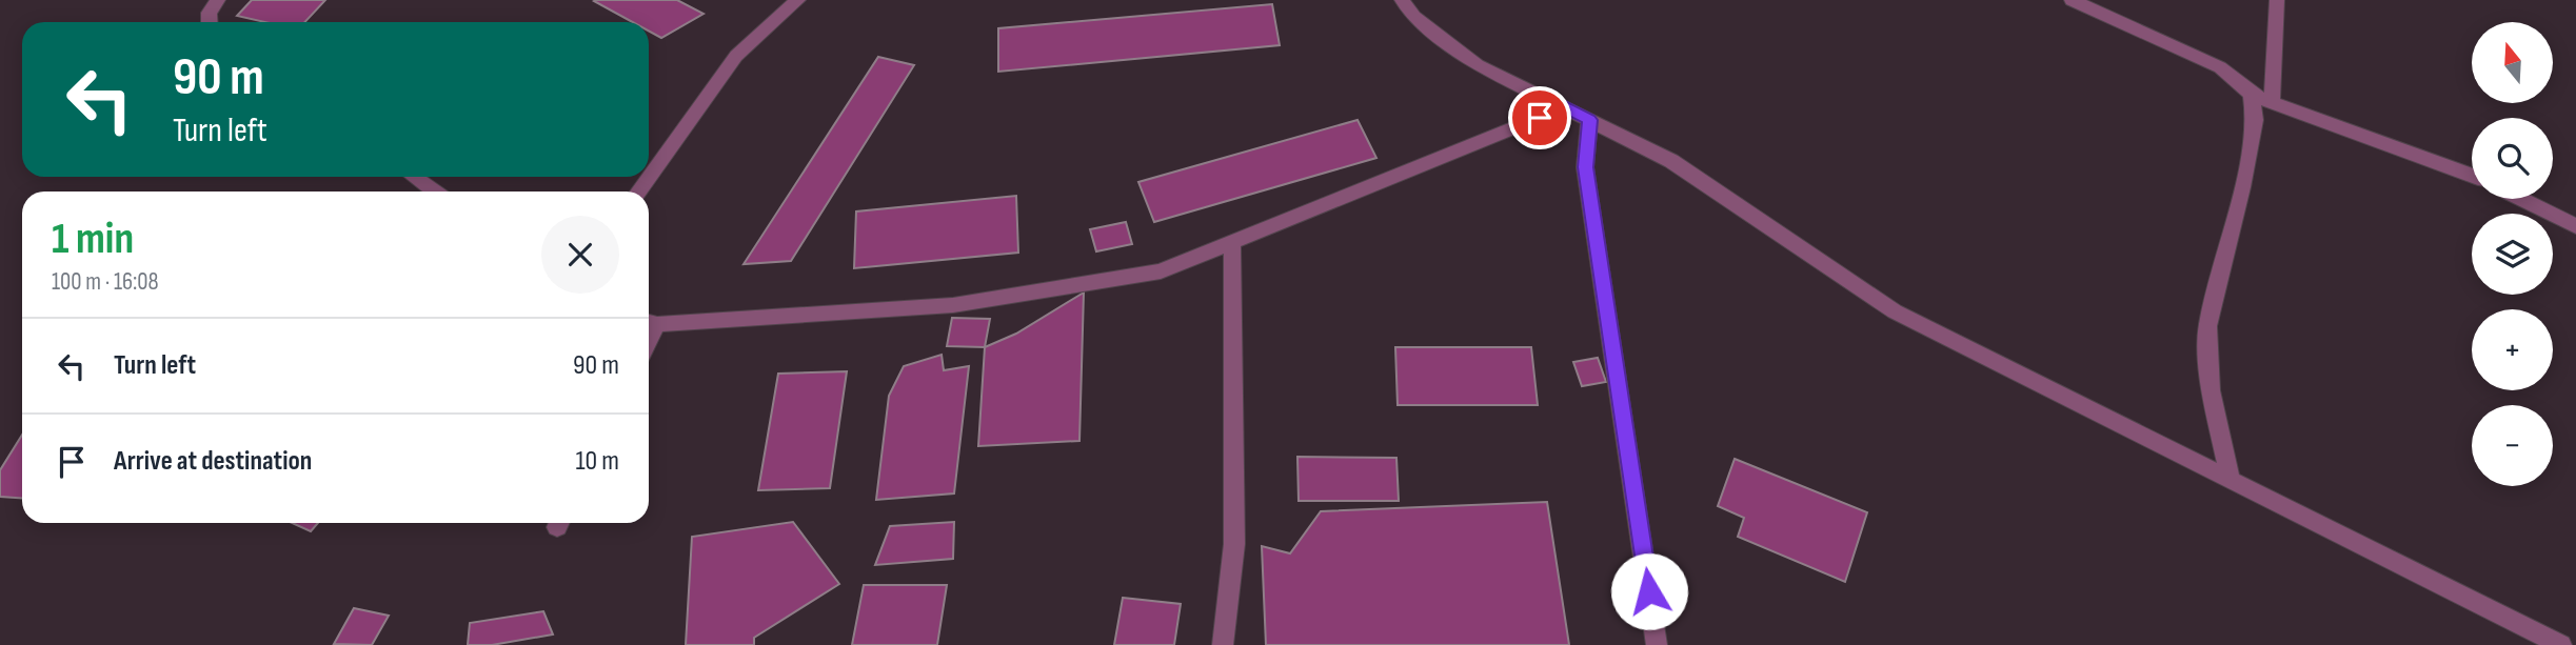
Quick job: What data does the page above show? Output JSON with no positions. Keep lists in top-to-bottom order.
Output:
{
  "north": "top",
  "page": {
    "map_buttons": ["+", "−"],
    "turn": ["90 m", "Turn left"],
    "heading": ["1 min", "100 m · 16:08"],
    "list": [
      {
        "name": "Turn left",
        "value": "90 m"
      },
      {
        "name": "Arrive at destination",
        "value": "10 m"
      }
    ]
  }
}
